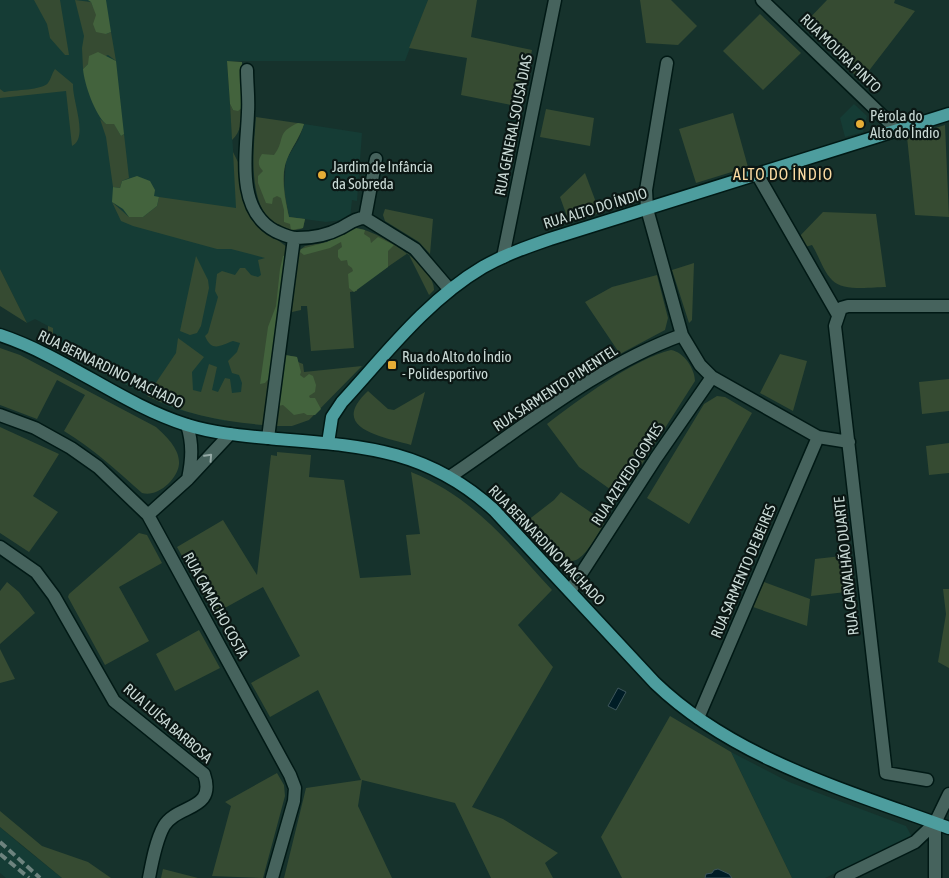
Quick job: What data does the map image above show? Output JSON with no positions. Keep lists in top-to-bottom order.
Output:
{
  "streets": {
    "main road": ["RUA ALTO DO ÍNDIO", "RUA BERNARDINO MACHADO"],
    "street": [
      "RUA MOURA PINTO",
      "RUA GENERAL SOUSA DIAS",
      "RUA SARMENTO PIMENTEL",
      "RUA AZEVEDO GOMES",
      "RUA CARVALHÃO DUARTE",
      "RUA SARMENTO DE BEIRES",
      "RUA CAMACHO COSTA",
      "RUA LUÍSA BARBOSA"
    ]
  },
  "crossings": [
    ["RUA MOURA PINTO", "RUA ALTO DO ÍNDIO"],
    ["RUA GENERAL SOUSA DIAS", "RUA ALTO DO ÍNDIO"],
    ["RUA ALTO DO ÍNDIO", "RUA BERNARDINO MACHADO"],
    ["RUA BERNARDINO MACHADO", "RUA SARMENTO PIMENTEL"],
    ["RUA BERNARDINO MACHADO", "RUA AZEVEDO GOMES"],
    ["RUA BERNARDINO MACHADO", "RUA SARMENTO DE BEIRES"]
  ],
  "districts": ["ALTO DO ÍNDIO"],
  "places": {
    "other": ["Pérola do Alto do Índio", "Jardim de Infância da Sobreda"],
    "transit": ["Rua do Alto do Índio - Polidesportivo"]
  }
}
